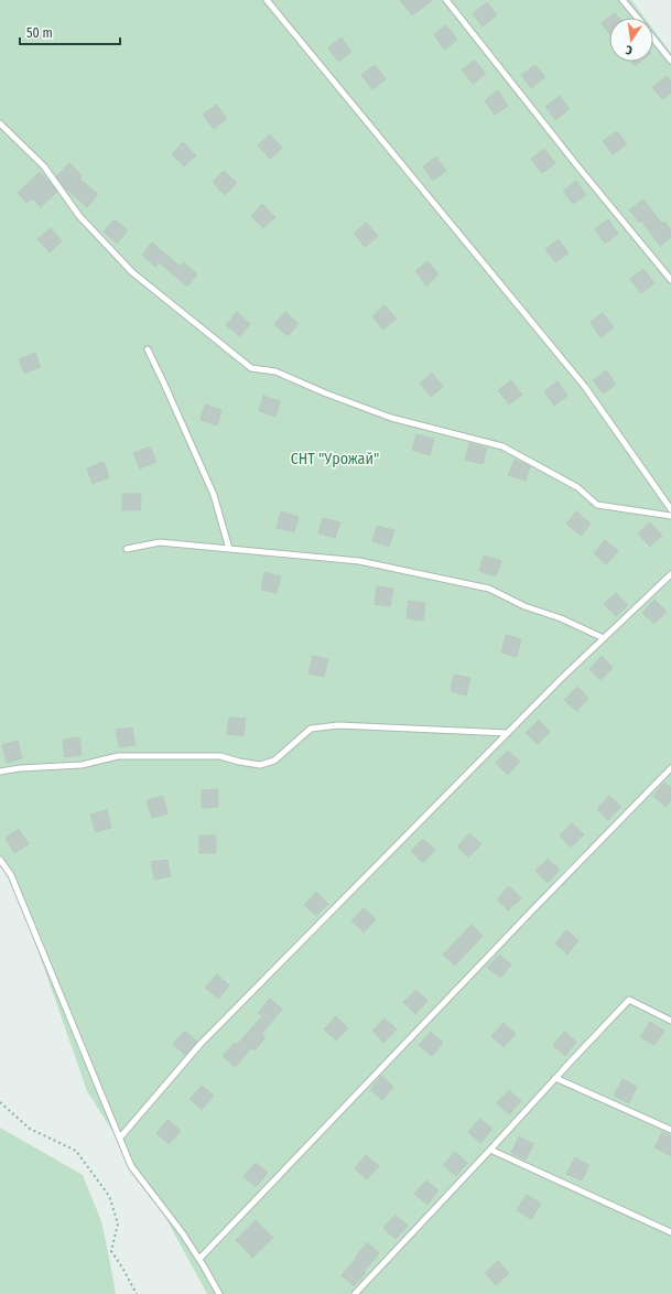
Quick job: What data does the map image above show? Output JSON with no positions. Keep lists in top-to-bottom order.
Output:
{
  "parks": ["СНТ \"Урожай\""],
  "scale_bar": "50 m",
  "north": "bottom"
}
